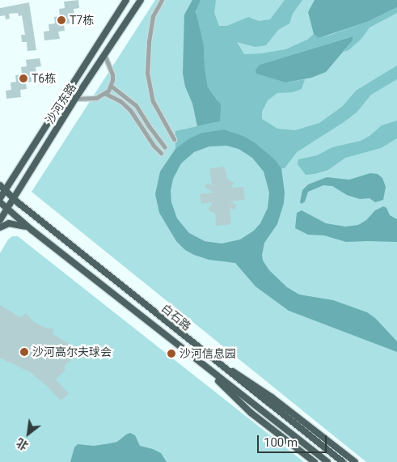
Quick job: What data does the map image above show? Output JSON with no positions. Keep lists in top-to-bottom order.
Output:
{
  "streets": {
    "main road": ["沙河东路", "白石路"]
  },
  "crossings": [
    ["沙河东路", "白石路"]
  ],
  "places": [
    "T7栋",
    "T6栋",
    "沙河高尔夫球会",
    "沙河信息园"
  ],
  "scale_bar": "100 m",
  "north": "bottom left"
}
